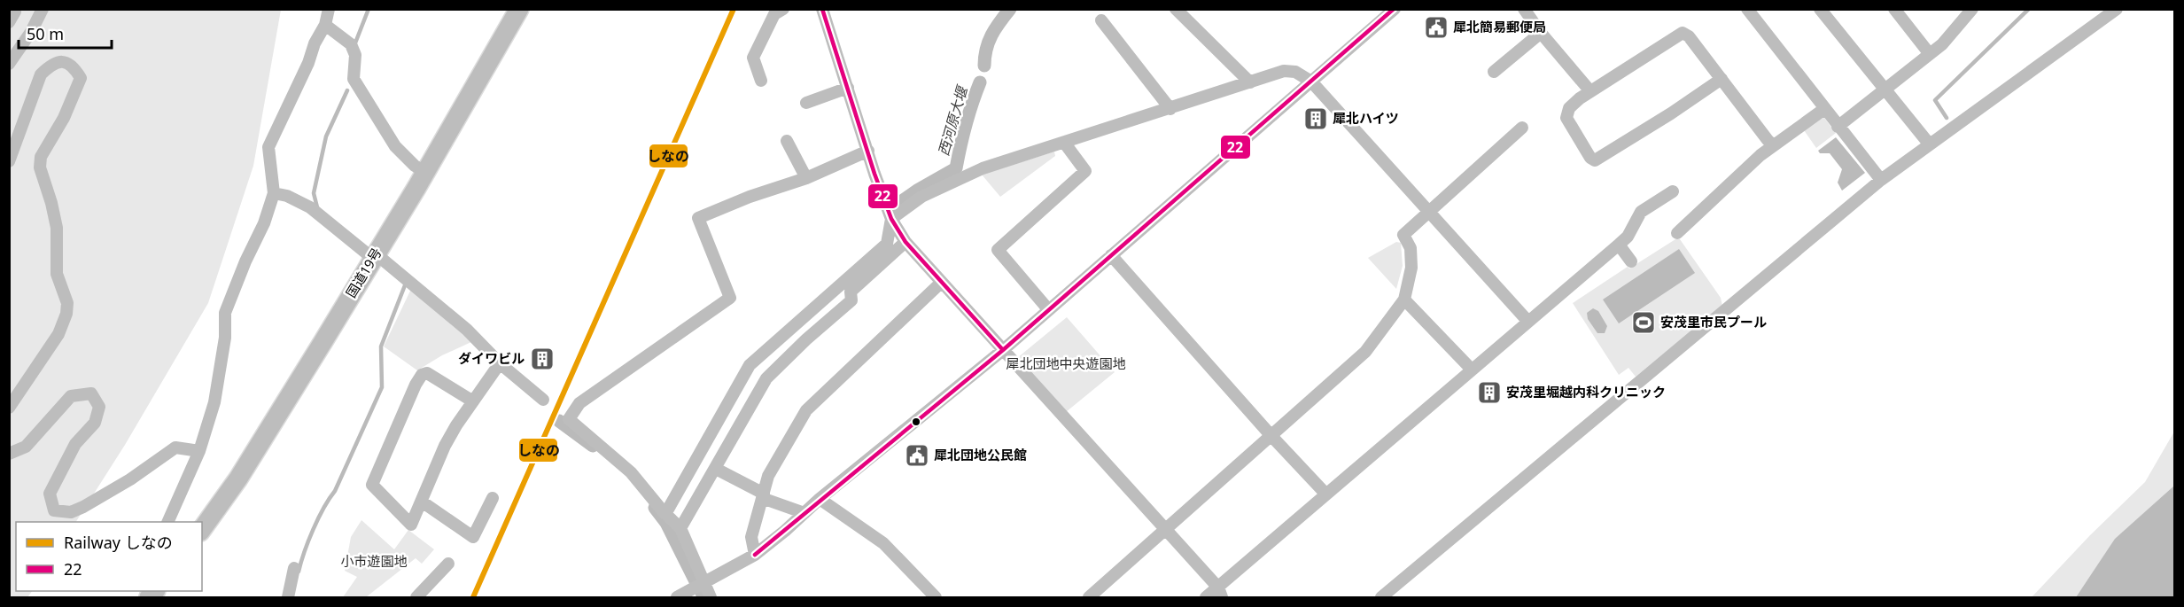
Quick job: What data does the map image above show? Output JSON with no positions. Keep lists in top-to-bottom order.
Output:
{
  "streets": {
    "highway": ["国道19号"]
  },
  "water": ["西河原大堰"],
  "parks": ["犀北団地中央遊園地", "小市遊園地"],
  "places": {
    "public building": ["犀北簡易郵便局", "犀北団地公民館"],
    "building": ["犀北ハイツ", "ダイワビル", "安茂里堀越内科クリニック"],
    "sports": ["安茂里市民プール"]
  },
  "lines": ["rail line しなの", "transit line 22"],
  "legend": ["Railway しなの", "22"],
  "scale_bar": "50 m"
}
